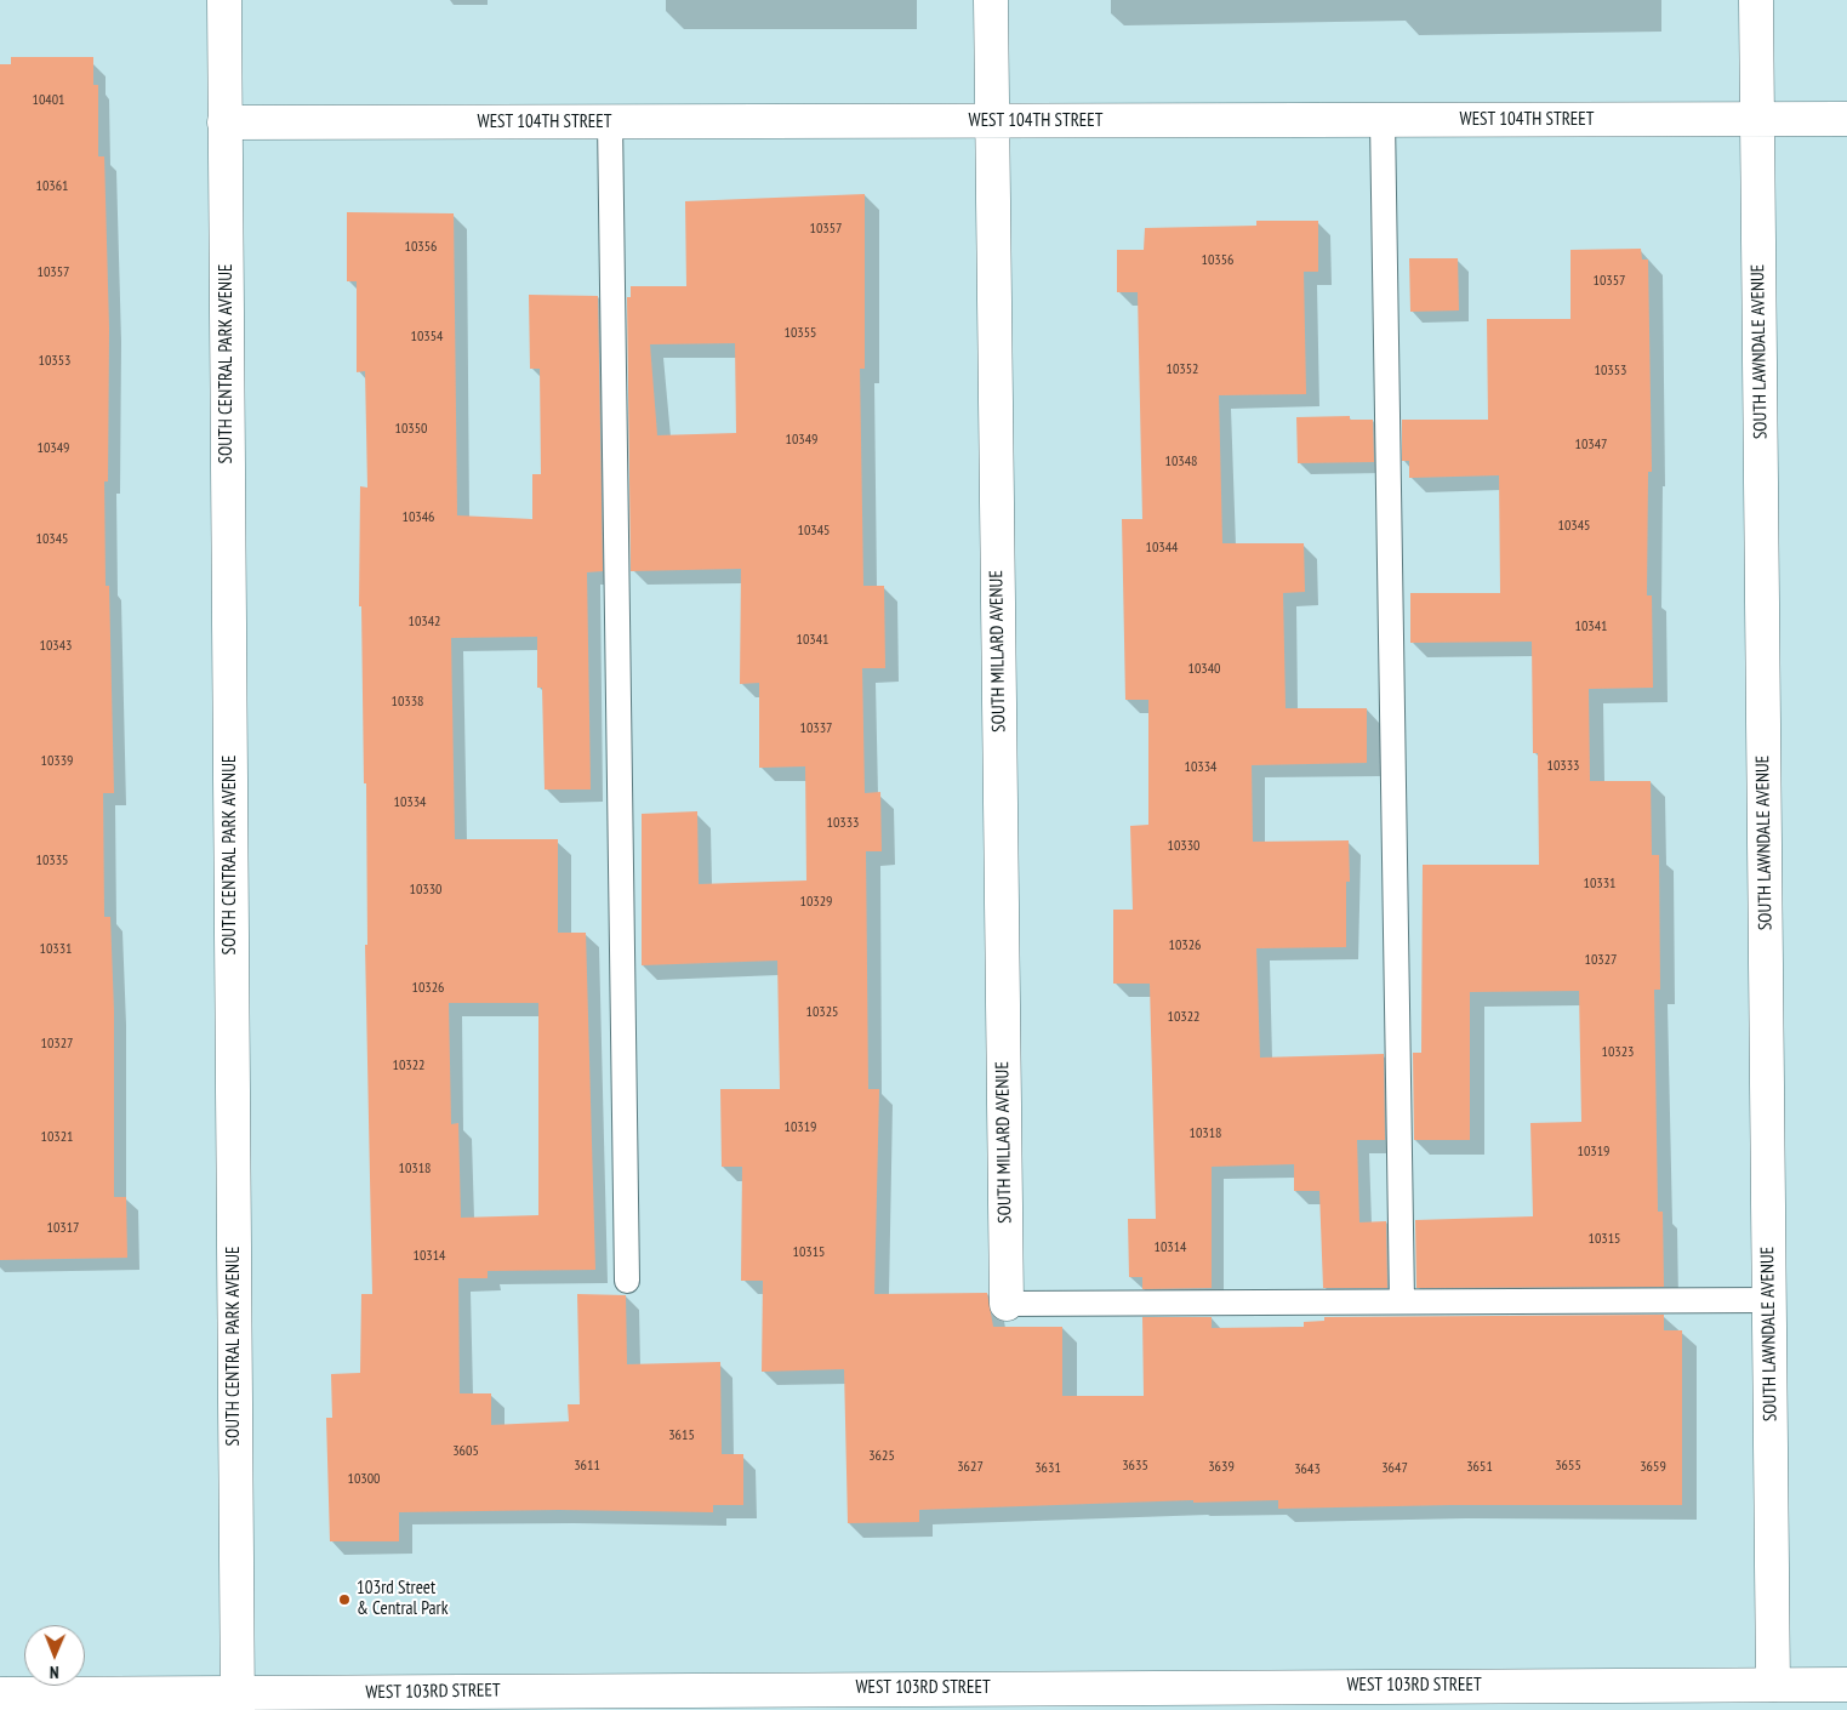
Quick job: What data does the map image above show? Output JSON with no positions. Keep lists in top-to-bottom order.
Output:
{
  "streets": {
    "street": [
      "WEST 104TH STREET",
      "SOUTH LAWNDALE AVENUE",
      "SOUTH CENTRAL PARK AVENUE",
      "SOUTH MILLARD AVENUE",
      "WEST 103RD STREET"
    ]
  },
  "crossings": [
    ["WEST 104TH STREET", "SOUTH LAWNDALE AVENUE"],
    ["WEST 104TH STREET", "SOUTH CENTRAL PARK AVENUE"],
    ["WEST 104TH STREET", "SOUTH MILLARD AVENUE"],
    ["SOUTH LAWNDALE AVENUE", "WEST 103RD STREET"],
    ["SOUTH CENTRAL PARK AVENUE", "WEST 103RD STREET"]
  ],
  "places": ["103rd Street & Central Park"],
  "house_numbers": [
    "10401",
    "10361",
    "10357",
    "10356",
    "10356",
    "10357",
    "10357",
    "10355",
    "10354",
    "10353",
    "10352",
    "10353",
    "10350",
    "10349",
    "10347",
    "10349",
    "10348",
    "10346",
    "10345",
    "10345",
    "10345",
    "10344",
    "10342",
    "10341",
    "10341",
    "10343",
    "10340",
    "10338",
    "10337",
    "10339",
    "10333",
    "10334",
    "10334",
    "10333",
    "10330",
    "10335",
    "10331",
    "10330",
    "10329",
    "10326",
    "10331",
    "10327",
    "10326",
    "10325",
    "10322",
    "10327",
    "10323",
    "10322",
    "10319",
    "10318",
    "10321",
    "10319",
    "10318",
    "10317",
    "10315",
    "10314",
    "10315",
    "10314",
    "3615",
    "3605",
    "3625",
    "3611",
    "3635",
    "3655",
    "3627",
    "3639",
    "3651",
    "3659",
    "3631",
    "3647",
    "3643",
    "10300"
  ],
  "north": "bottom"
}
